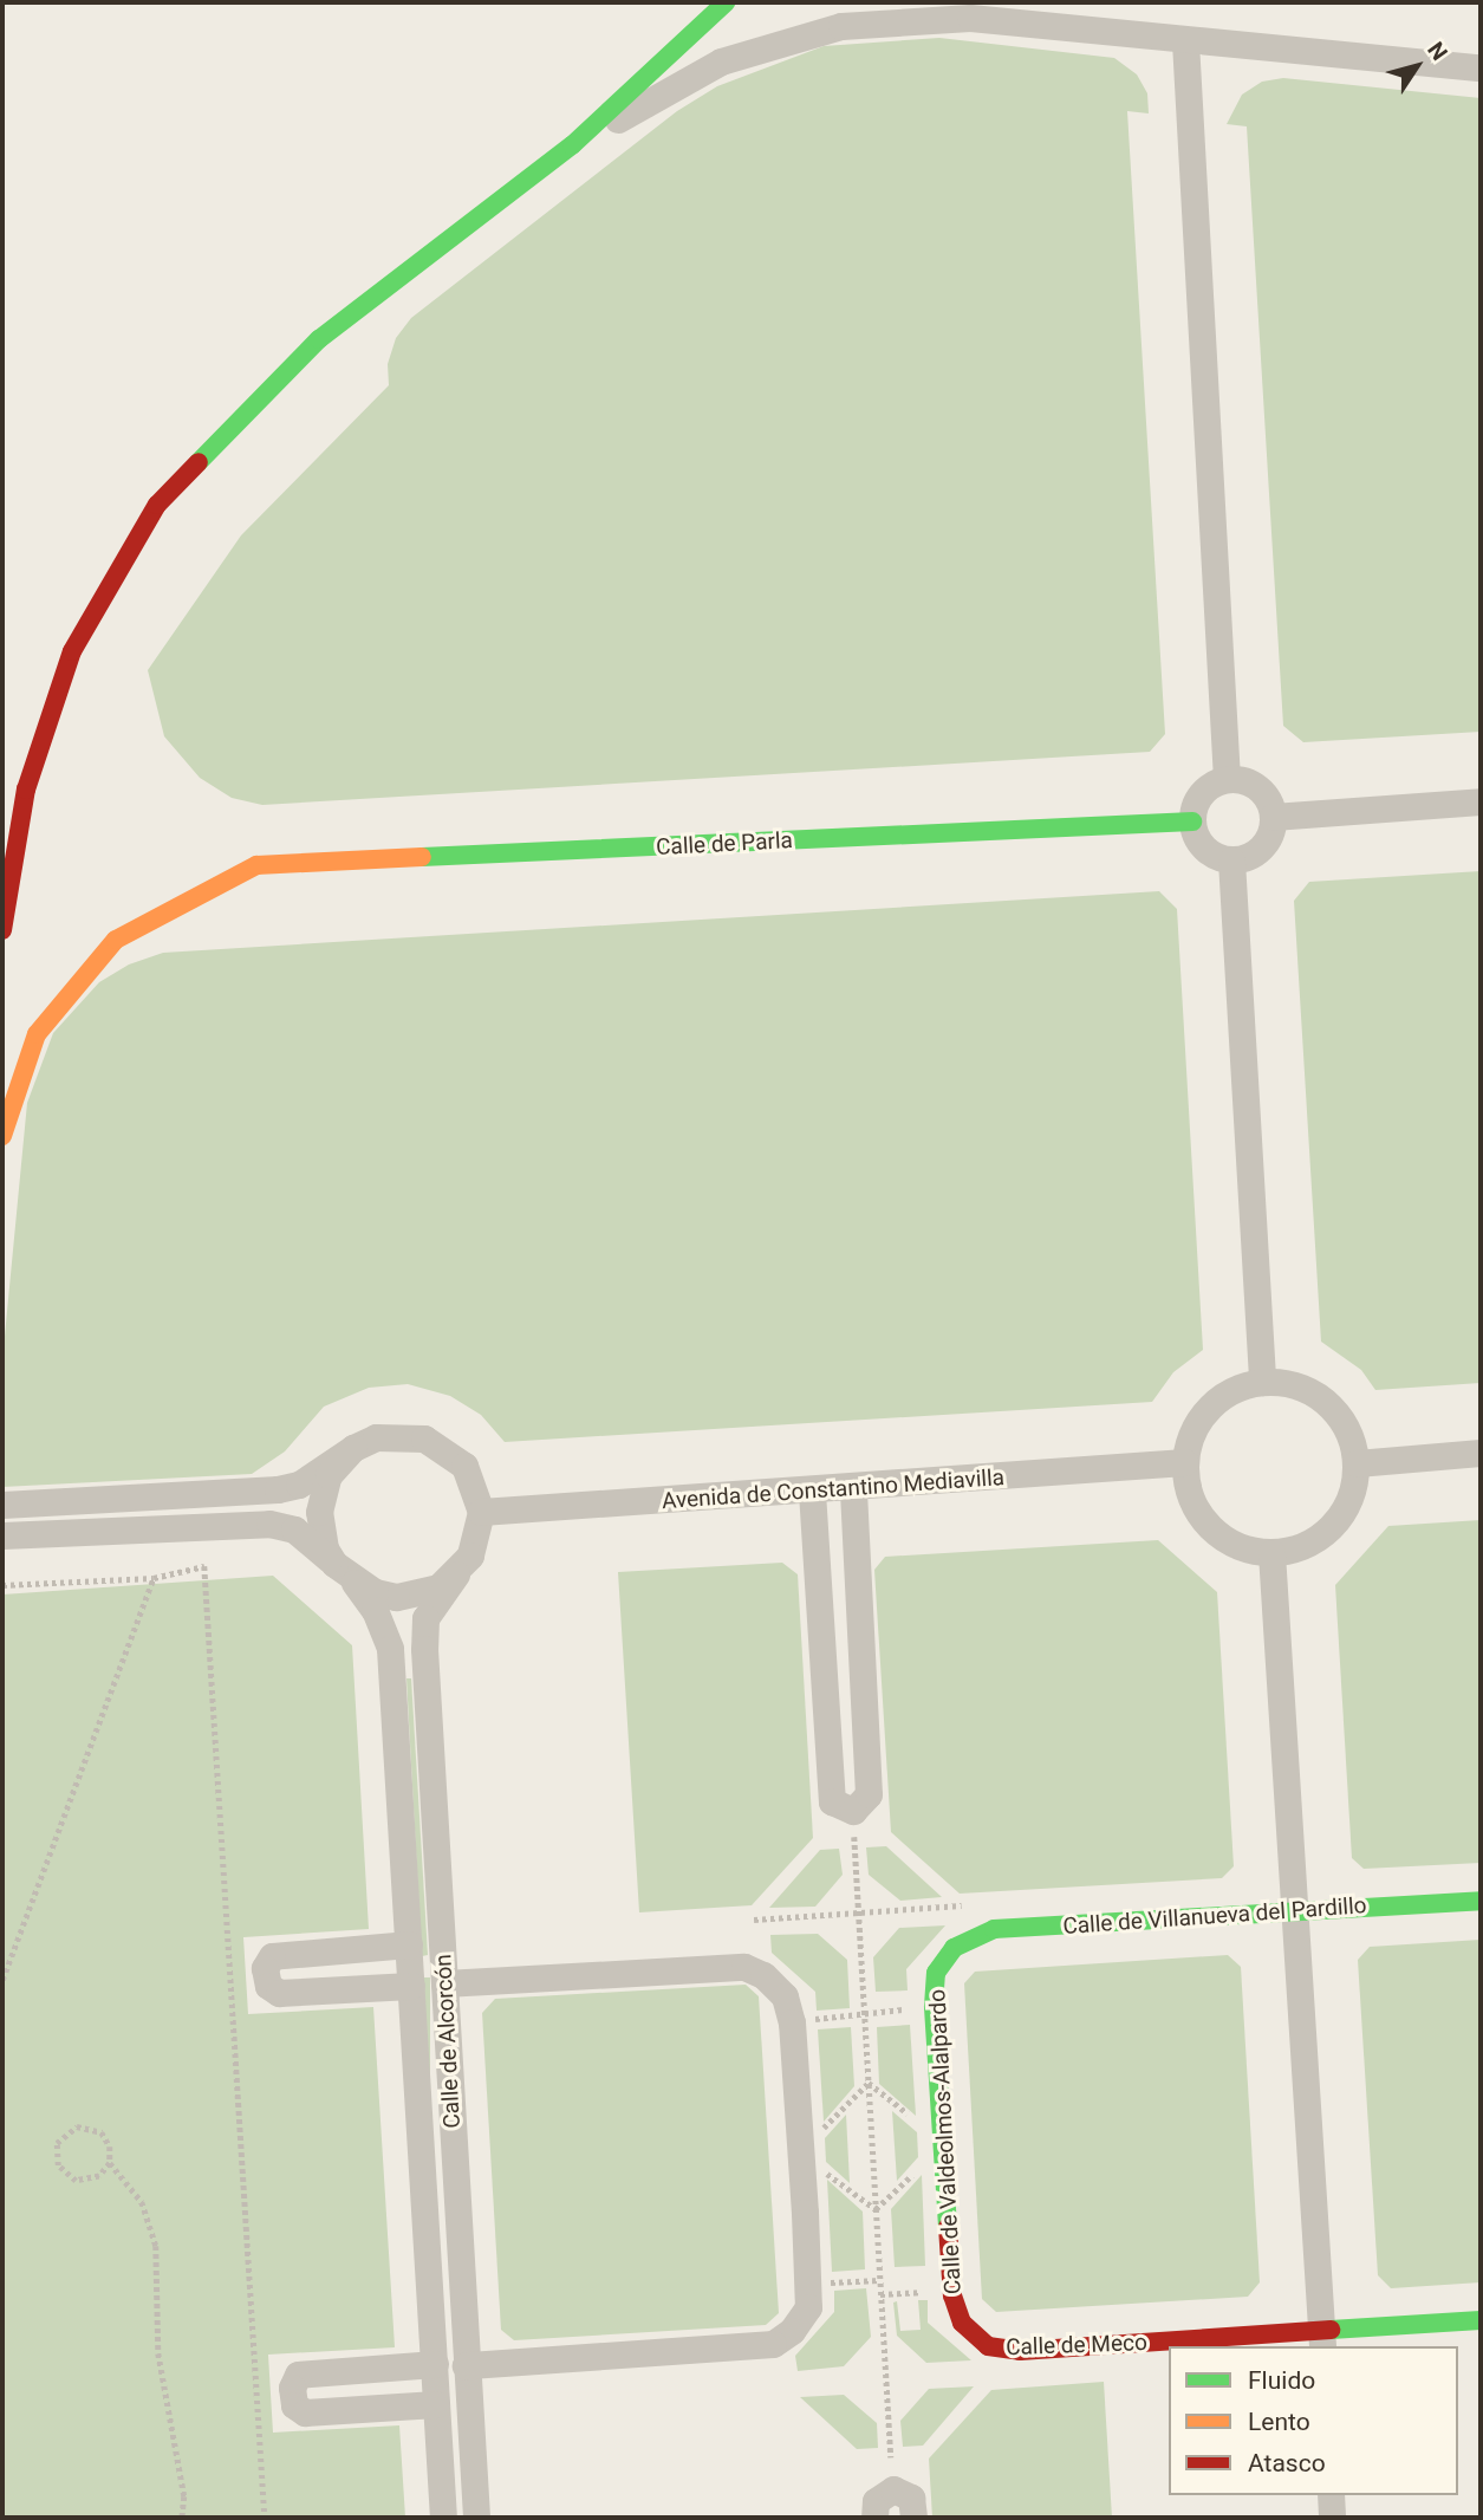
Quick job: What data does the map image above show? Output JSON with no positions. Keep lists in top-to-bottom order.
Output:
{
  "streets": {
    "street": [
      "Calle de Parla",
      "Avenida de Constantino Mediavilla",
      "Calle de Villanueva del Pardillo",
      "Calle de Alcorcón",
      "Calle de Valdeolmos-Alalpardo",
      "Calle de Meco"
    ]
  },
  "crossings": [
    ["Avenida de Constantino Mediavilla", "Calle de Alcorcón"],
    ["Calle de Villanueva del Pardillo", "Calle de Valdeolmos-Alalpardo"],
    ["Calle de Valdeolmos-Alalpardo", "Calle de Meco"]
  ],
  "legend": ["Fluido", "Lento", "Atasco"],
  "north": "top right"
}
